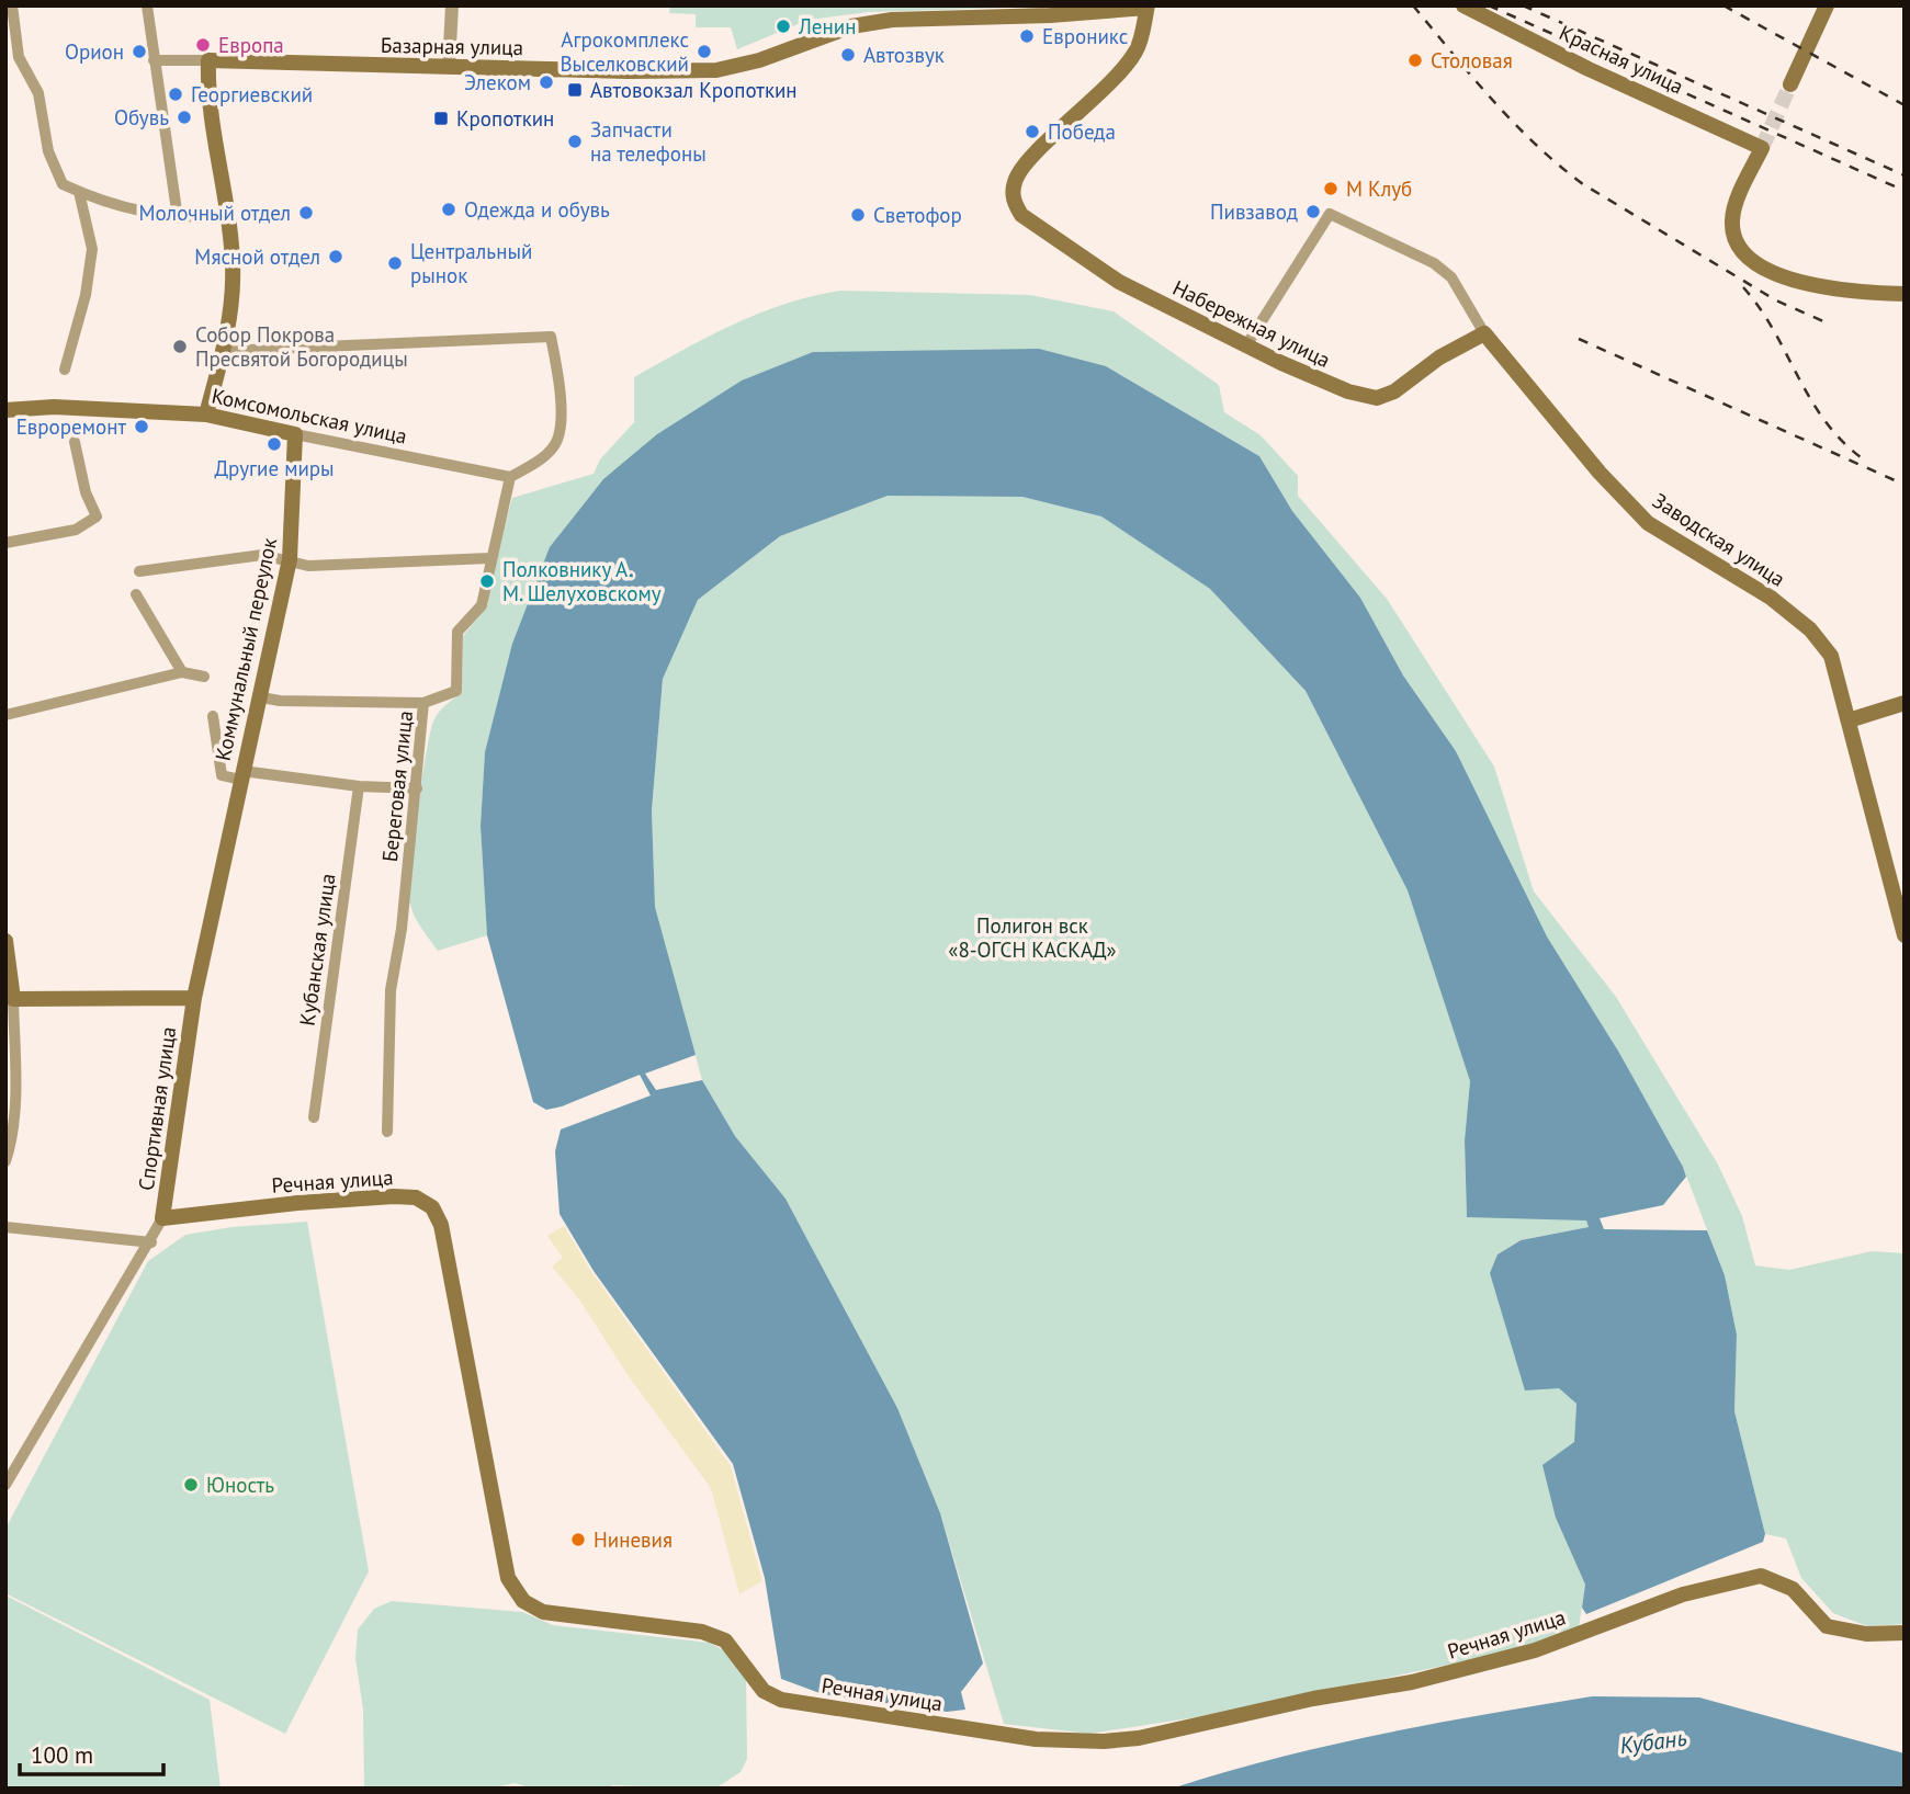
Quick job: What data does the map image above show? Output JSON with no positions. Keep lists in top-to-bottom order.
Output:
{
  "streets": {
    "main road": [
      "Базарная улица",
      "Красная улица",
      "Набережная улица",
      "Комсомольская улица",
      "Заводская улица",
      "Коммунальный переулок",
      "Спортивная улица",
      "Речная улица"
    ],
    "street": ["Береговая улица", "Кубанская улица"]
  },
  "crossings": [
    ["Базарная улица", "Набережная улица"],
    ["Набережная улица", "Заводская улица"],
    ["Комсомольская улица", "Коммунальный переулок"],
    ["Комсомольская улица", "Береговая улица"],
    ["Коммунальный переулок", "Спортивная улица"],
    ["Спортивная улица", "Речная улица"]
  ],
  "water": ["Кубань"],
  "parks": ["Полигон вск «8-ОГСН КАСКАД»"],
  "places": {
    "other": [
      "Ленин",
      "Евроникс",
      "Европа",
      "Орион",
      "Агрокомплекс Выселковский",
      "Автозвук",
      "Столовая",
      "Элеком",
      "Георгиевский",
      "Обувь",
      "Победа",
      "Запчасти на телефоны",
      "М Клуб",
      "Одежда и обувь",
      "Пивзавод",
      "Молочный отдел",
      "Светофор",
      "Мясной отдел",
      "Центральный рынок",
      "Собор Покрова Пресвятой Богородицы",
      "Евроремонт",
      "Другие миры",
      "Полковнику А. М. Шелуховскому",
      "Юность",
      "Ниневия"
    ],
    "transit": ["Автовокзал Кропоткин", "Кропоткин"]
  },
  "scale_bar": "100 m"
}
